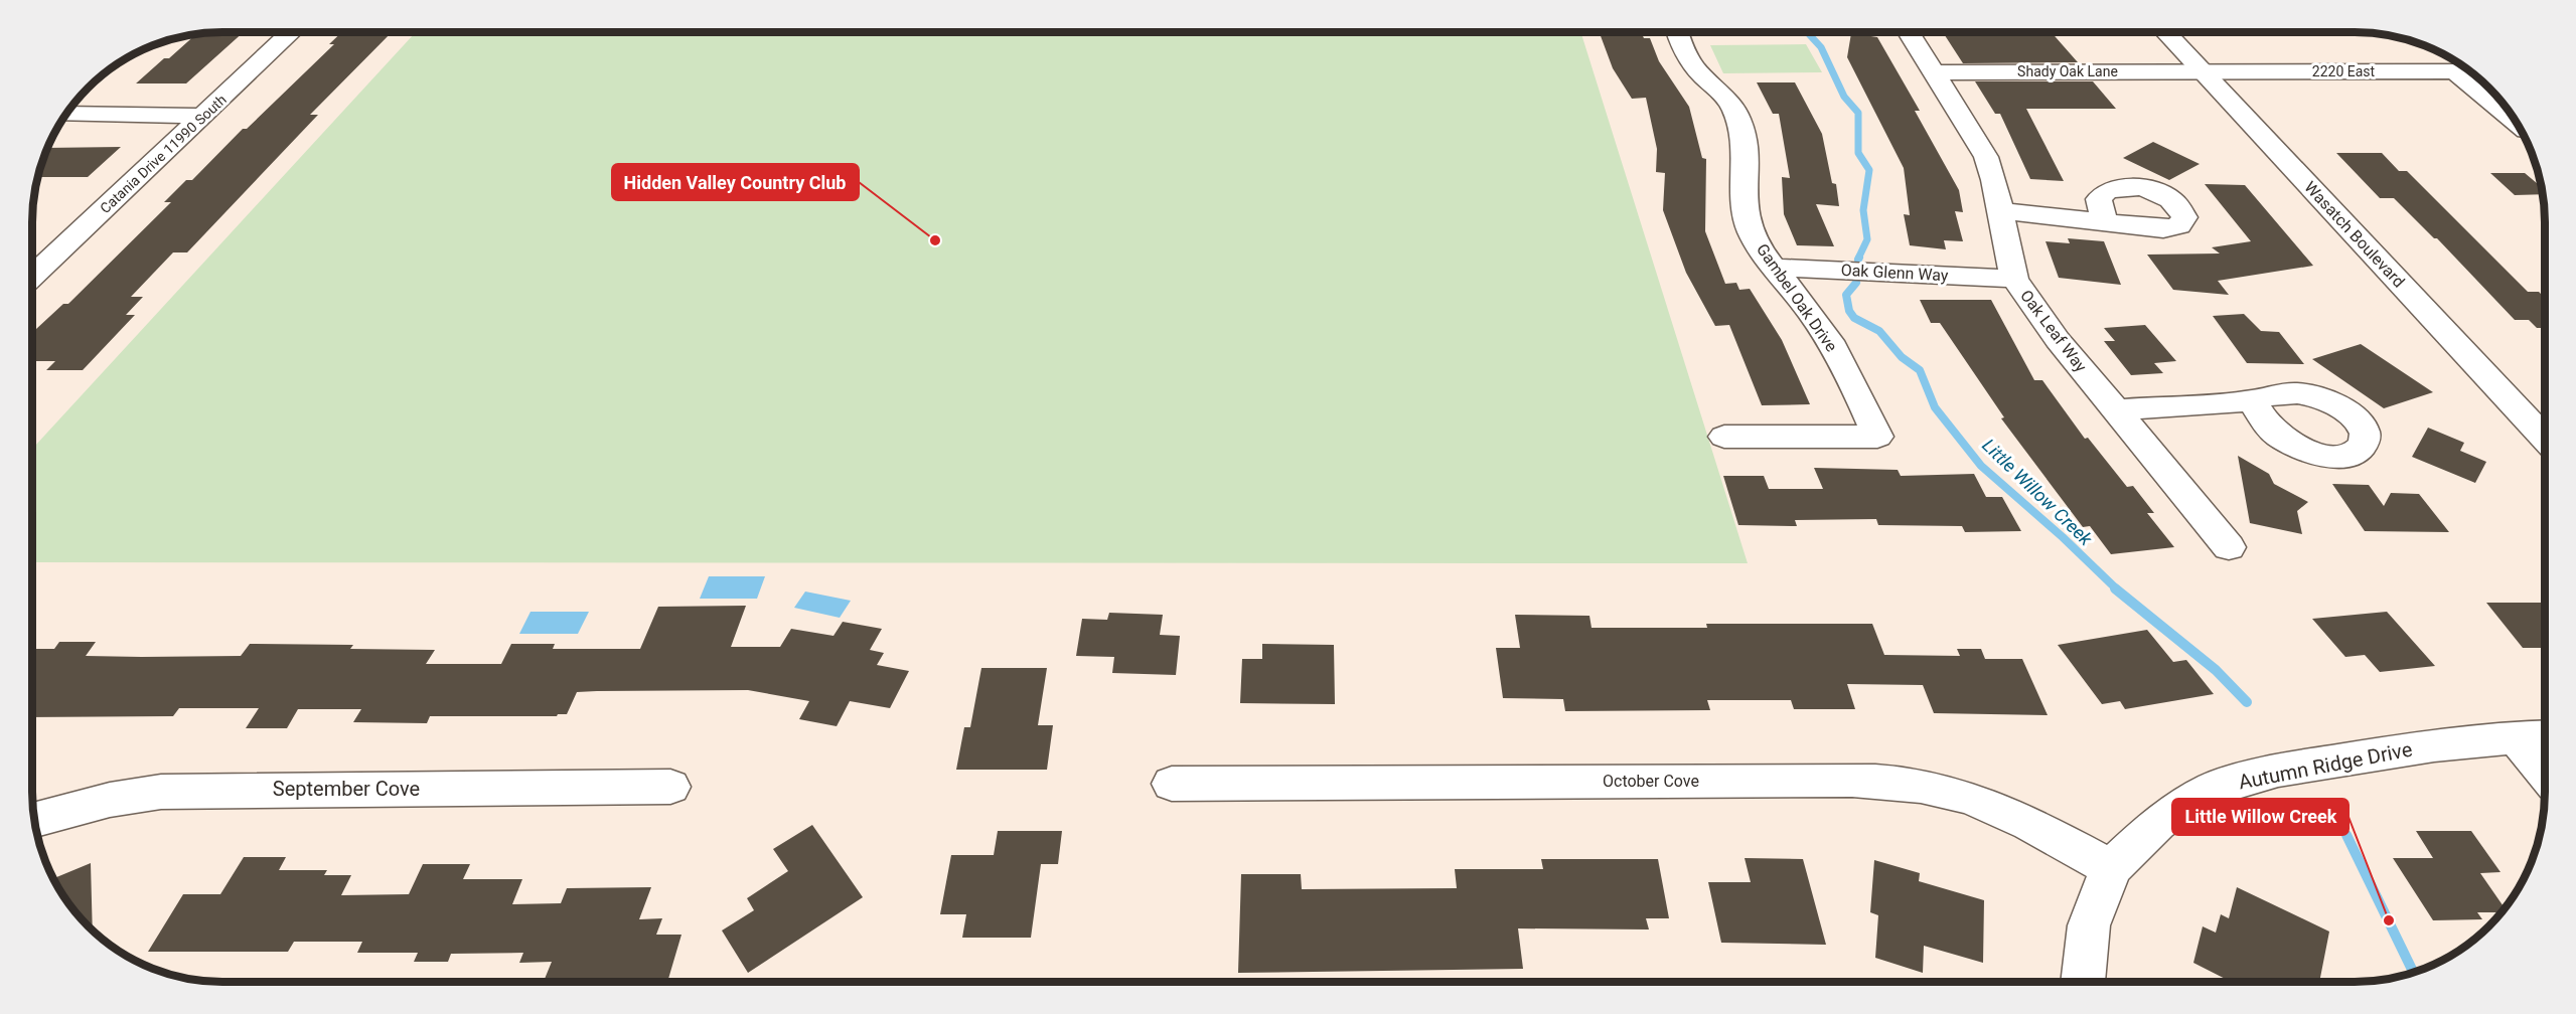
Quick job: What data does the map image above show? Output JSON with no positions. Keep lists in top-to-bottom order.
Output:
{
  "streets": {
    "street": [
      "Shady Oak Lane",
      "2220 East",
      "Catania Drive 11990 South",
      "Wasatch Boulevard",
      "Oak Glenn Way",
      "Gambel Oak Drive",
      "Oak Leaf Way",
      "Autumn Ridge Drive",
      "October Cove",
      "September Cove"
    ]
  },
  "crossings": [
    ["Shady Oak Lane", "2220 East"],
    ["Shady Oak Lane", "Wasatch Boulevard"],
    ["Shady Oak Lane", "Oak Leaf Way"],
    ["2220 East", "Wasatch Boulevard"],
    ["Oak Glenn Way", "Gambel Oak Drive"],
    ["Oak Glenn Way", "Oak Leaf Way"],
    ["Autumn Ridge Drive", "October Cove"]
  ],
  "water": ["Little Willow Creek"],
  "places": ["Hidden Valley Country Club", "Little Willow Creek"]
}
